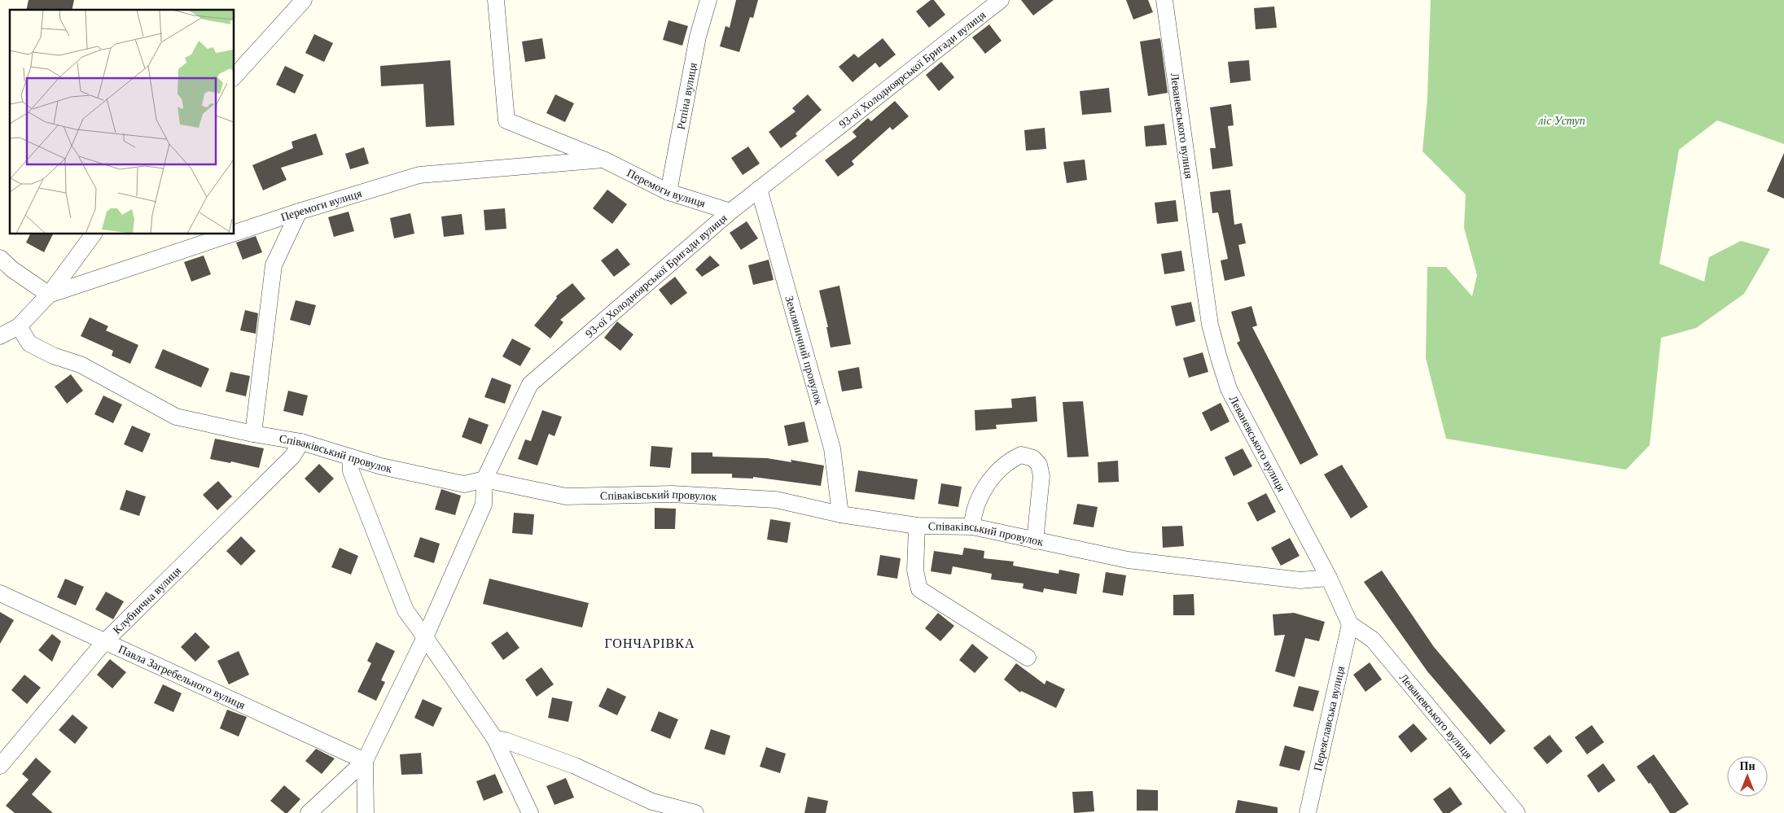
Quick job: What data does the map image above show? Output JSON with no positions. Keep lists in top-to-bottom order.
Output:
{
  "streets": {
    "street": [
      "93-ої Холодноярської Бригади вулиця",
      "Рєпіна вулиця",
      "Леваневського вулиця",
      "Перемоги вулиця",
      "Земляничний провулок",
      "Співаківський провулок",
      "Клубнична вулиця",
      "Павла Загребельного вулиця",
      "Переяславська вулиця"
    ]
  },
  "crossings": [
    ["93-ої Холодноярської Бригади вулиця", "Перемоги вулиця"],
    ["93-ої Холодноярської Бригади вулиця", "Земляничний провулок"],
    ["93-ої Холодноярської Бригади вулиця", "Співаківський провулок"],
    ["93-ої Холодноярської Бригади вулиця", "Павла Загребельного вулиця"],
    ["Рєпіна вулиця", "Перемоги вулиця"],
    ["Леваневського вулиця", "Співаківський провулок"],
    ["Леваневського вулиця", "Переяславська вулиця"],
    ["Перемоги вулиця", "Співаківський провулок"],
    ["Земляничний провулок", "Співаківський провулок"],
    ["Співаківський провулок", "Клубнична вулиця"],
    ["Клубнична вулиця", "Павла Загребельного вулиця"]
  ],
  "districts": ["ГОНЧАРІВКА"],
  "parks": ["ліс Уступ"],
  "north": "top"
}
